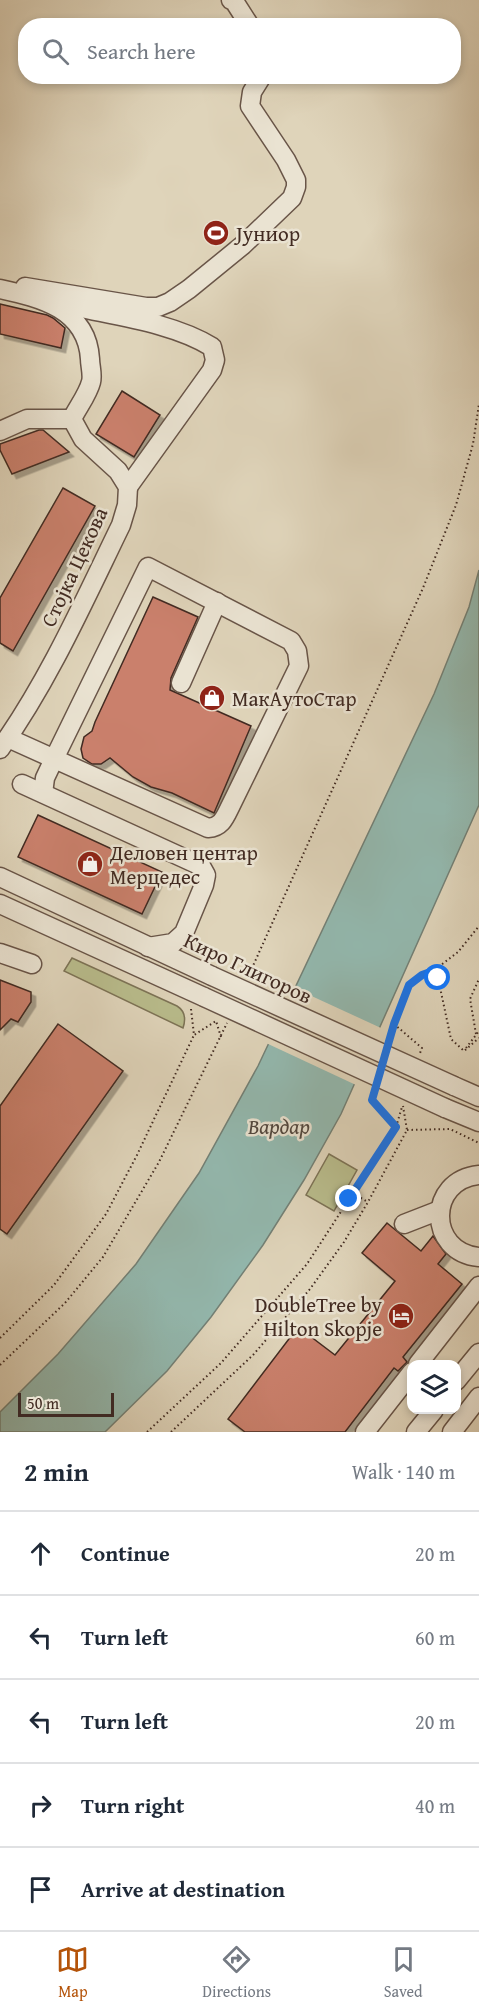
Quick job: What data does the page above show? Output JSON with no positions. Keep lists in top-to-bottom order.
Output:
{
  "streets": {
    "street": ["Стојка Цекова", "Киро Глигоров"]
  },
  "water": ["Вардар"],
  "places": {
    "sports": ["Јуниор"],
    "shop": ["МакАутоСтар", "Деловен центар Мерцедес"],
    "hotel": ["DoubleTree by Hilton Skopje"]
  },
  "scale_bar": "50 m",
  "page": {
    "search": "Search here",
    "scale": "50 m",
    "heading": ["2 min", "Walk · 140 m"],
    "list": [
      ["Continue", "20 m"],
      ["Turn left", "60 m"],
      ["Turn left", "20 m"],
      ["Turn right", "40 m"],
      "Arrive at destination"
    ],
    "nav": ["Map", "Directions", "Saved"]
  }
}
